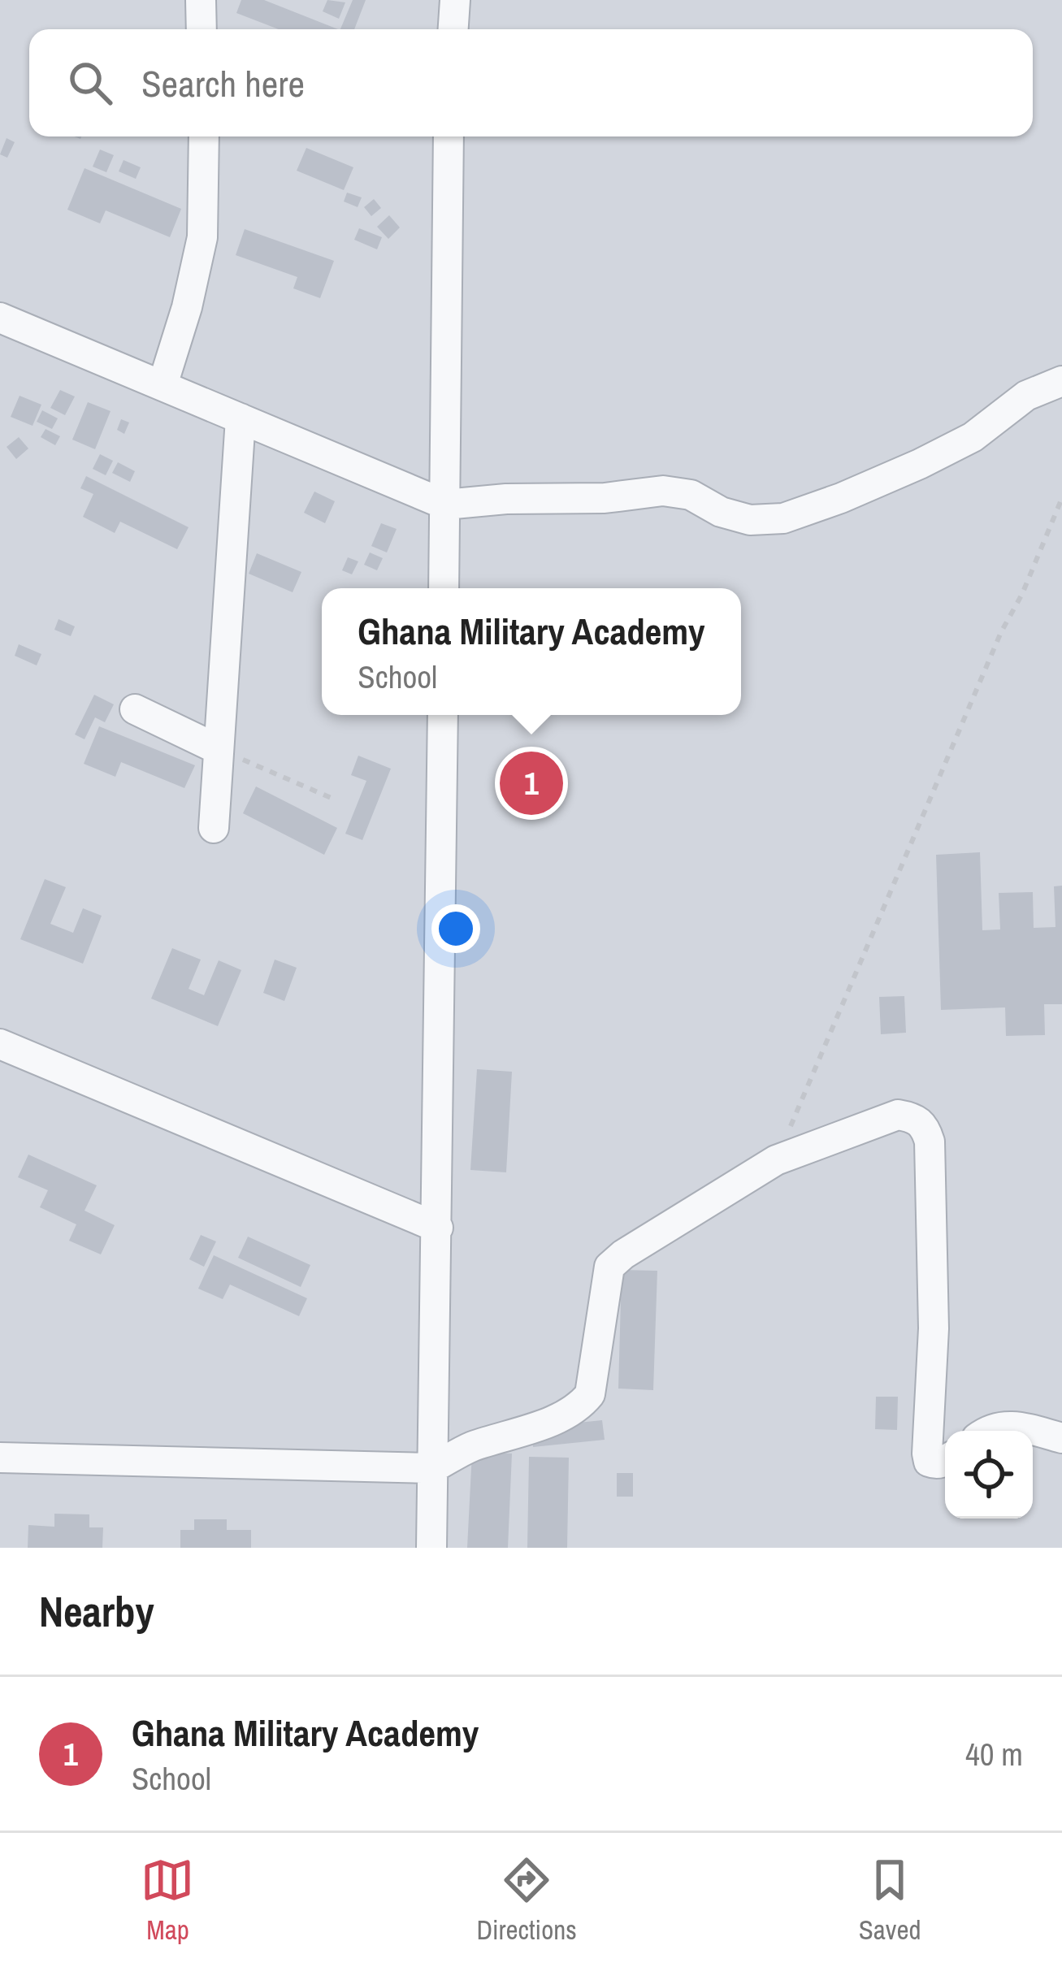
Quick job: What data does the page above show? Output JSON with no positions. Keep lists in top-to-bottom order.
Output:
{
  "page": {
    "search": "Search here",
    "popup": ["Ghana Military Academy", "School"],
    "pins": "1",
    "heading": "Nearby",
    "list": [
      {
        "mark": "1",
        "name": "Ghana Military Academy",
        "note": "School",
        "value": "40 m"
      }
    ],
    "nav": ["Map", "Directions", "Saved"]
  }
}
